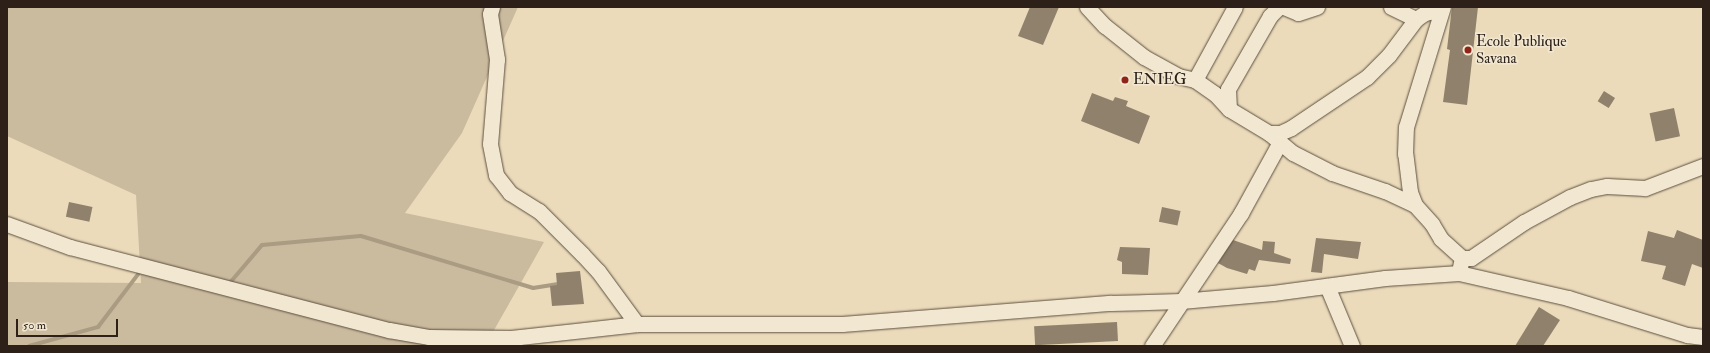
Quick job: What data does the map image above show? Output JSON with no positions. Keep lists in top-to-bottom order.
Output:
{
  "places": ["Ecole Publique Savana", "ENIEG"],
  "scale_bar": "50 m"
}
